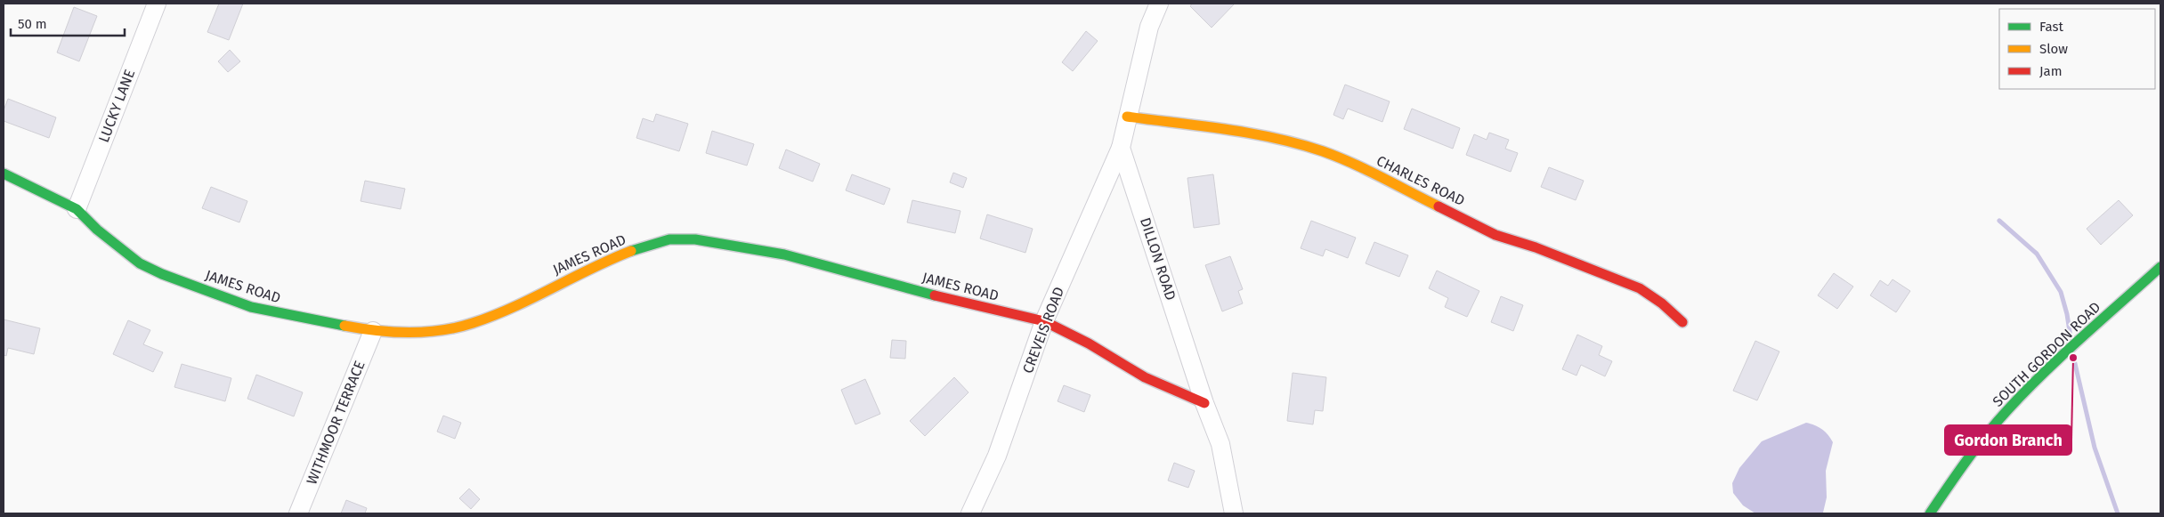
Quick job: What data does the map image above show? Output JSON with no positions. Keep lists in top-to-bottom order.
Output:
{
  "streets": {
    "street": [
      "LUCKY LANE",
      "CHARLES ROAD",
      "JAMES ROAD",
      "DILLON ROAD",
      "CREVEIS ROAD",
      "SOUTH GORDON ROAD",
      "WITHMOOR TERRACE"
    ]
  },
  "crossings": [
    ["LUCKY LANE", "JAMES ROAD"],
    ["CHARLES ROAD", "DILLON ROAD"],
    ["JAMES ROAD", "DILLON ROAD"],
    ["JAMES ROAD", "CREVEIS ROAD"],
    ["JAMES ROAD", "WITHMOOR TERRACE"],
    ["DILLON ROAD", "CREVEIS ROAD"]
  ],
  "places": ["Gordon Branch"],
  "legend": ["Fast", "Slow", "Jam"],
  "scale_bar": "50 m"
}
